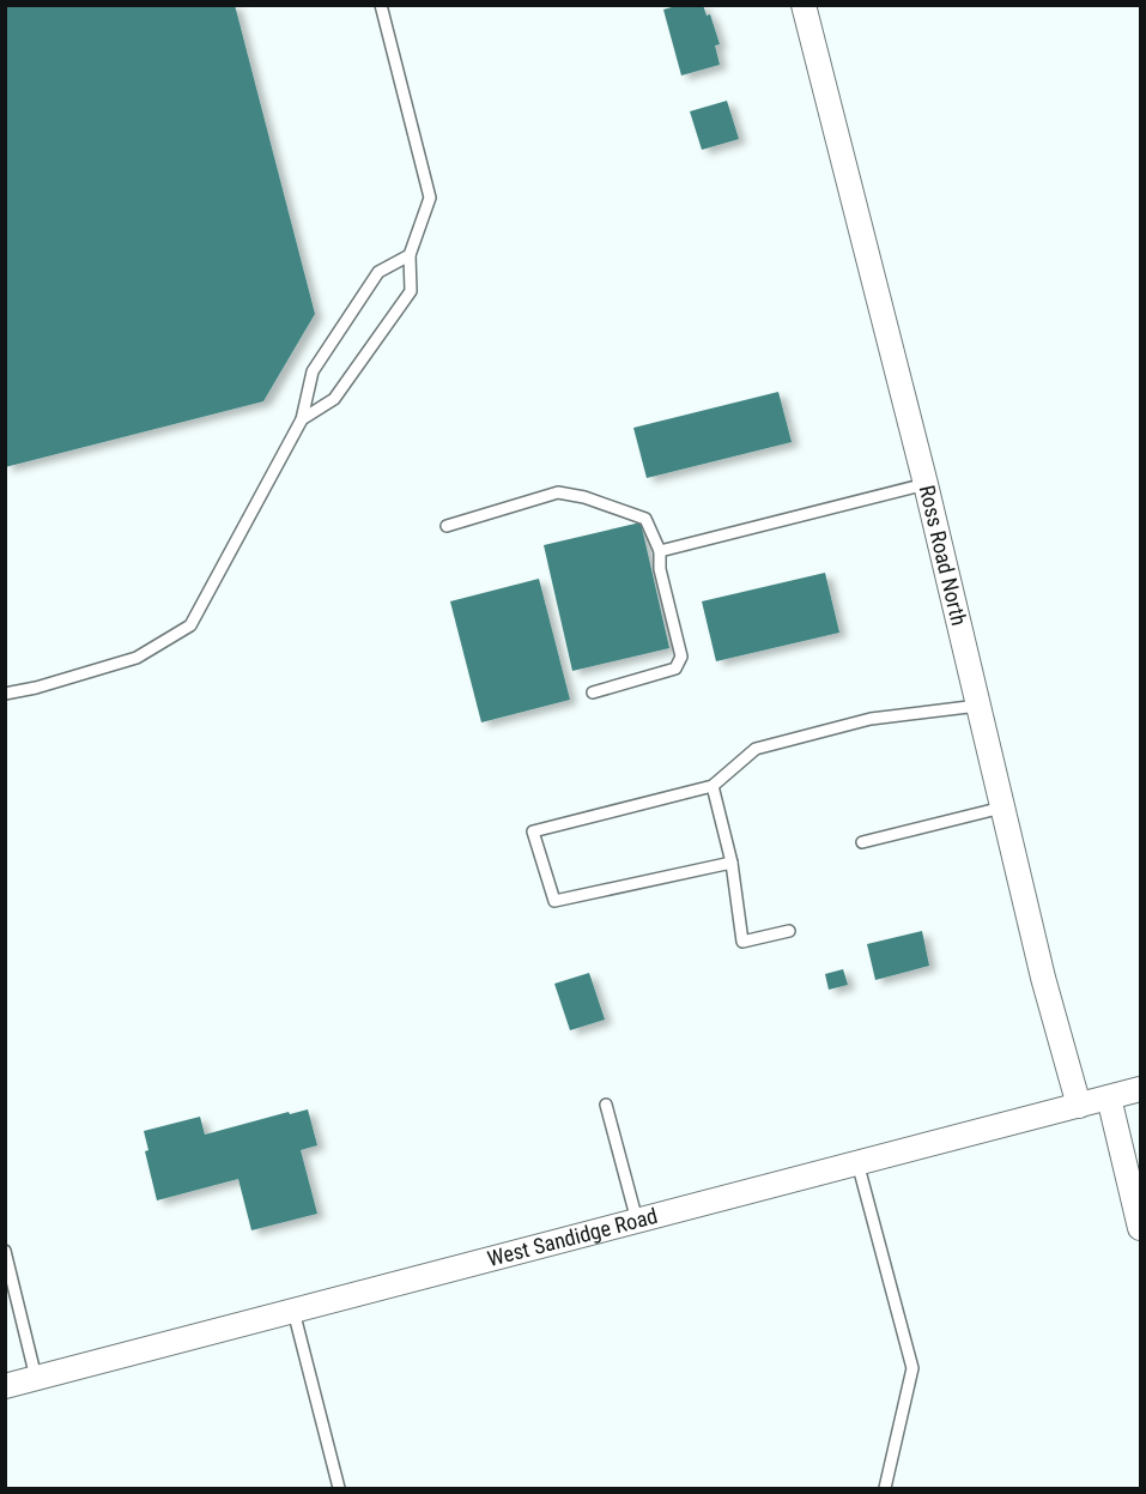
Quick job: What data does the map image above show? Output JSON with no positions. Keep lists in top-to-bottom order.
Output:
{
  "streets": {
    "street": ["Ross Road North", "West Sandidge Road"]
  },
  "crossings": [
    ["Ross Road North", "West Sandidge Road"]
  ]
}
